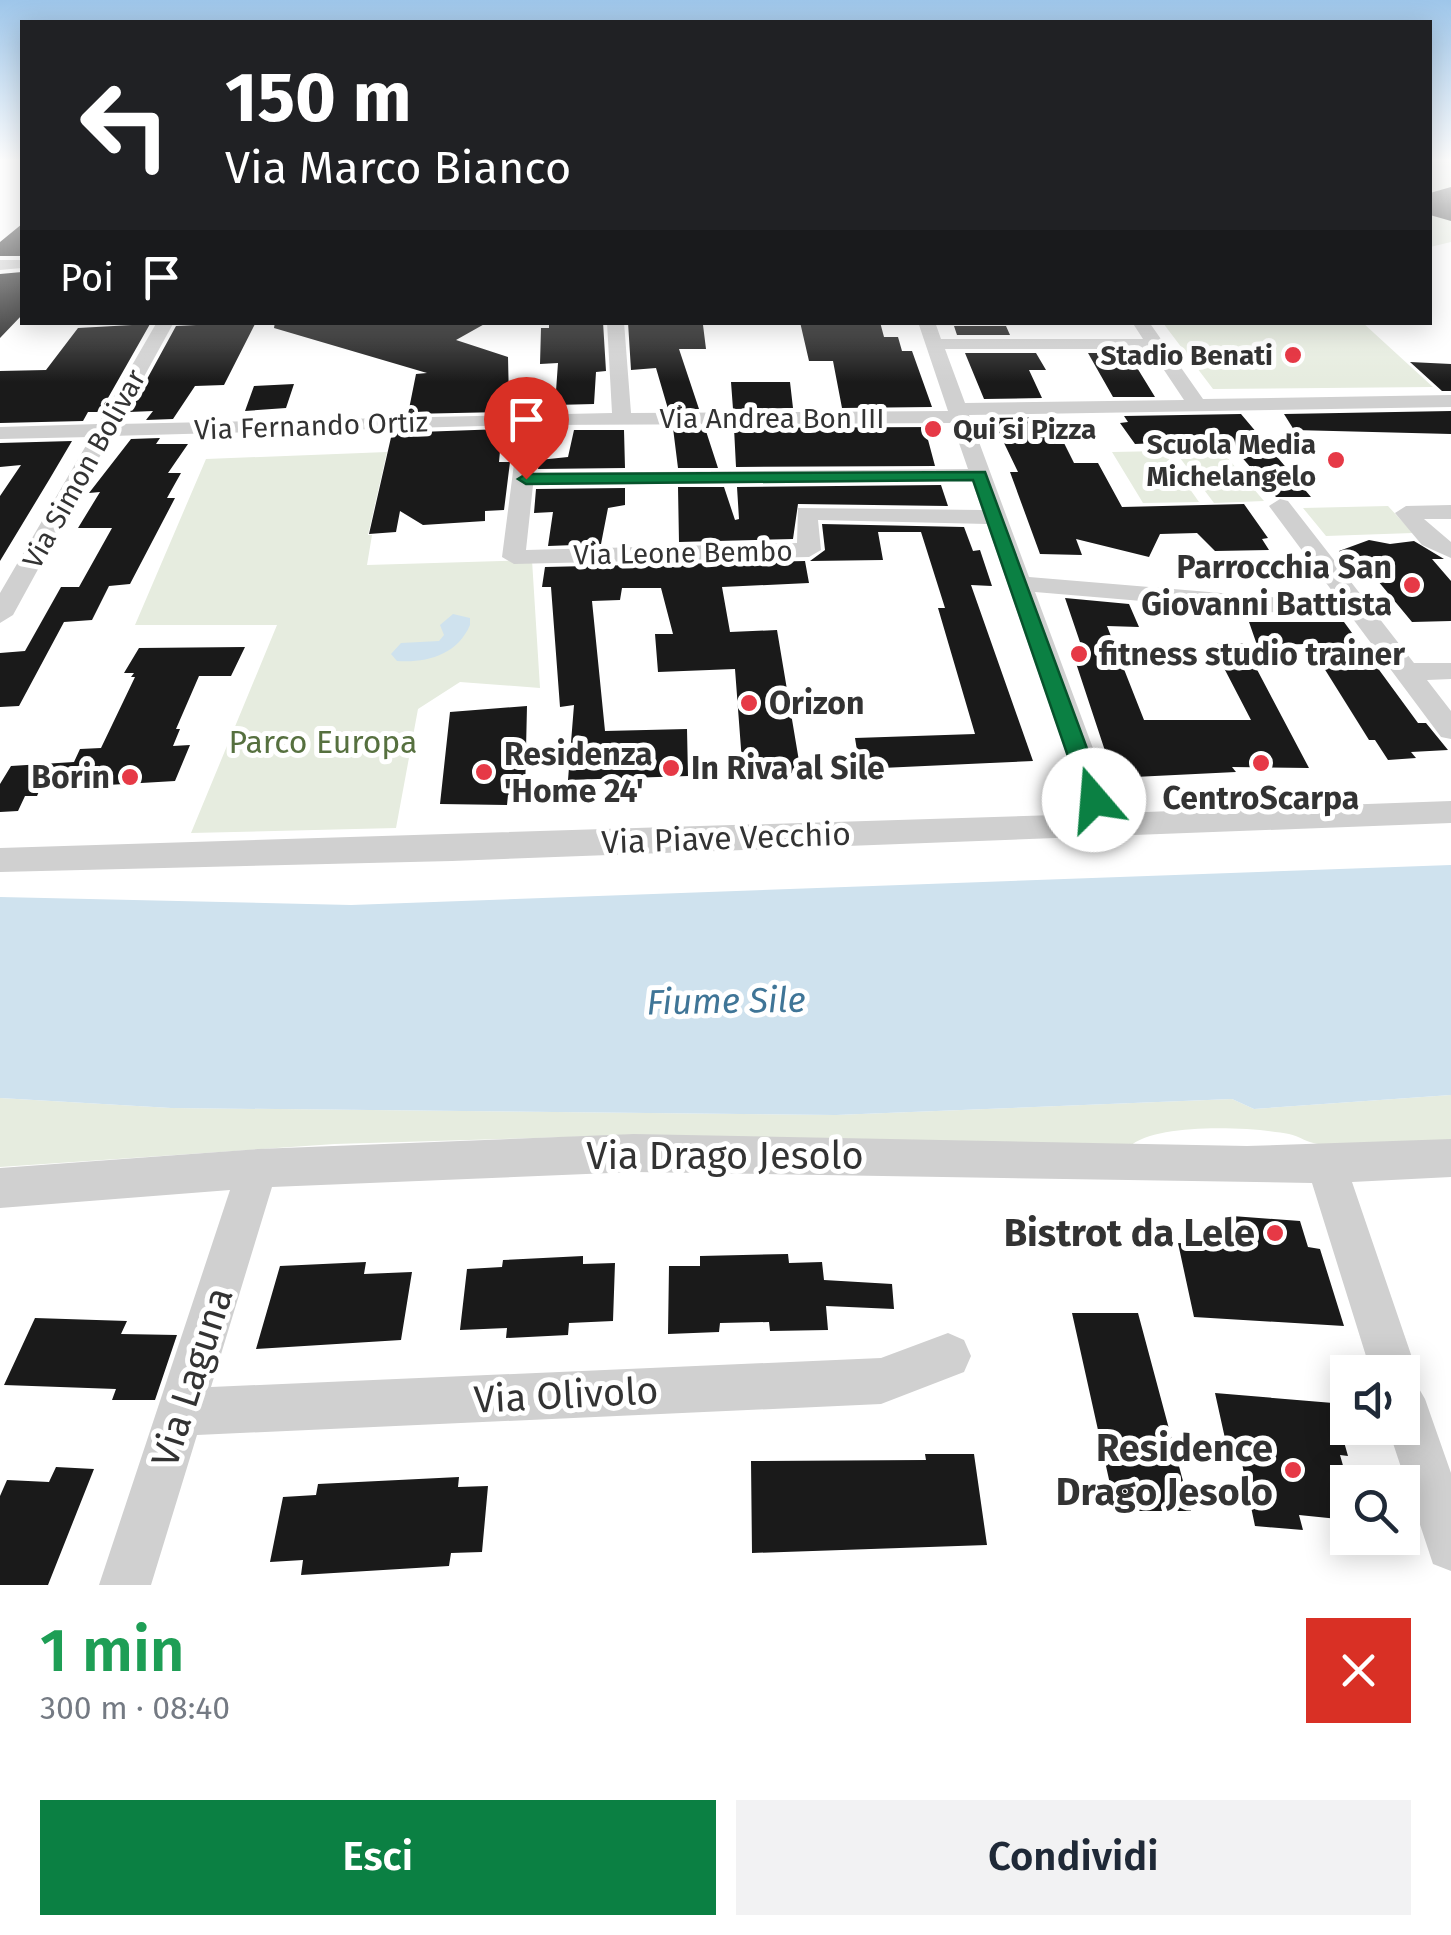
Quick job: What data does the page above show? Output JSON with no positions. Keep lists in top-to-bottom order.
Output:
{
  "streets": {
    "street": [
      "Via Andrea Bon III",
      "Via Fernando Ortiz",
      "Via Simon Bolivar",
      "Via Leone Bembo",
      "Via Piave Vecchio",
      "Via Drago Jesolo",
      "Via Laguna",
      "Via Olivolo"
    ]
  },
  "crossings": [
    ["Via Andrea Bon III", "Via Fernando Ortiz"],
    ["Via Fernando Ortiz", "Via Simon Bolivar"],
    ["Via Drago Jesolo", "Via Laguna"],
    ["Via Laguna", "Via Olivolo"]
  ],
  "water": ["Fiume Sile"],
  "parks": ["Parco Europa"],
  "places": [
    "Stadio Benati",
    "Qui si Pizza",
    "Scuola Media Michelangelo",
    "Parrocchia San Giovanni Battista",
    "fitness studio trainer",
    "Orizon",
    "CentroScarpa",
    "In Riva al Sile",
    "Residenza 'Home 24'",
    "Borin",
    "Bistrot da Lele",
    "Residence Drago Jesolo"
  ],
  "page": {
    "turn": ["150 m", "Via Marco Bianco"],
    "then": "Poi",
    "heading": ["1 min", "300 m · 08:40"],
    "buttons": ["Esci", "Condividi"]
  }
}
